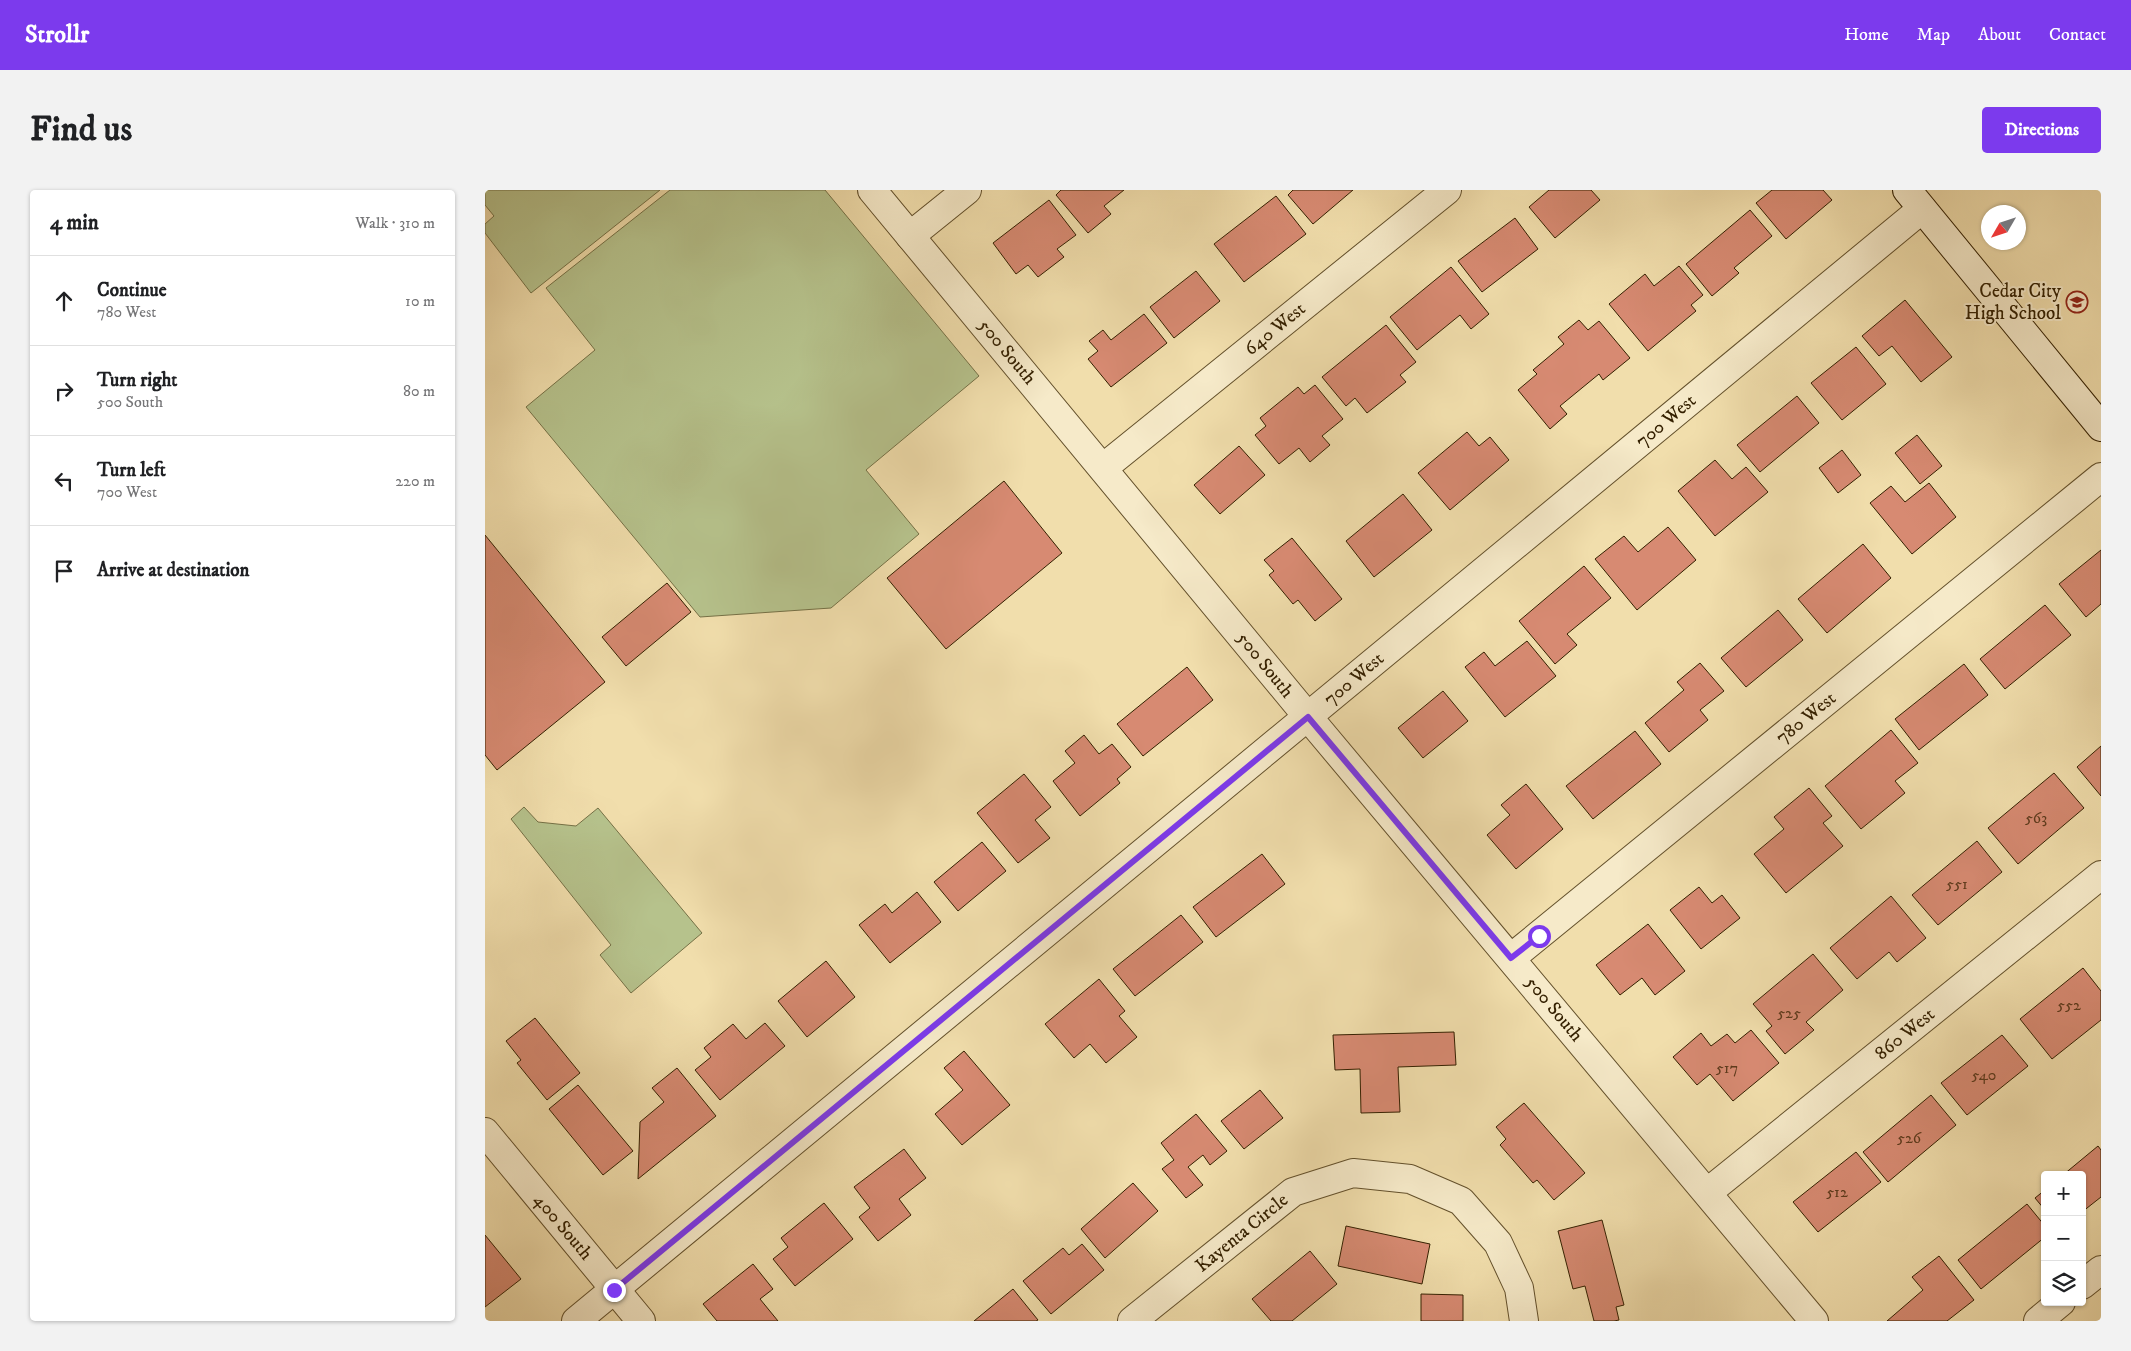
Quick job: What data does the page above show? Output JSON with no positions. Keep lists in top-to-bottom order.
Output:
{
  "streets": {
    "street": [
      "640 West",
      "500 South",
      "700 West",
      "780 West",
      "860 West",
      "400 South",
      "Kayenta Circle"
    ]
  },
  "crossings": [
    ["640 West", "500 South"],
    ["500 South", "700 West"],
    ["500 South", "780 West"],
    ["500 South", "860 West"],
    ["700 West", "400 South"]
  ],
  "places": {
    "school or university": ["Cedar City High School"]
  },
  "house_numbers": [
    "563",
    "551",
    "552",
    "525",
    "517",
    "540",
    "526",
    "512"
  ],
  "north": "bottom left",
  "page": {
    "header": "Strollr",
    "nav": [
      "Home",
      "Map",
      "About",
      "Contact"
    ],
    "buttons": "Directions",
    "title": "Find us",
    "heading": ["4 min", "Walk · 310 m"],
    "list": [
      ["Continue", "780 West", "10 m"],
      ["Turn right", "500 South", "80 m"],
      ["Turn left", "700 West", "220 m"],
      "Arrive at destination"
    ],
    "map_buttons": ["+", "−"]
  }
}
